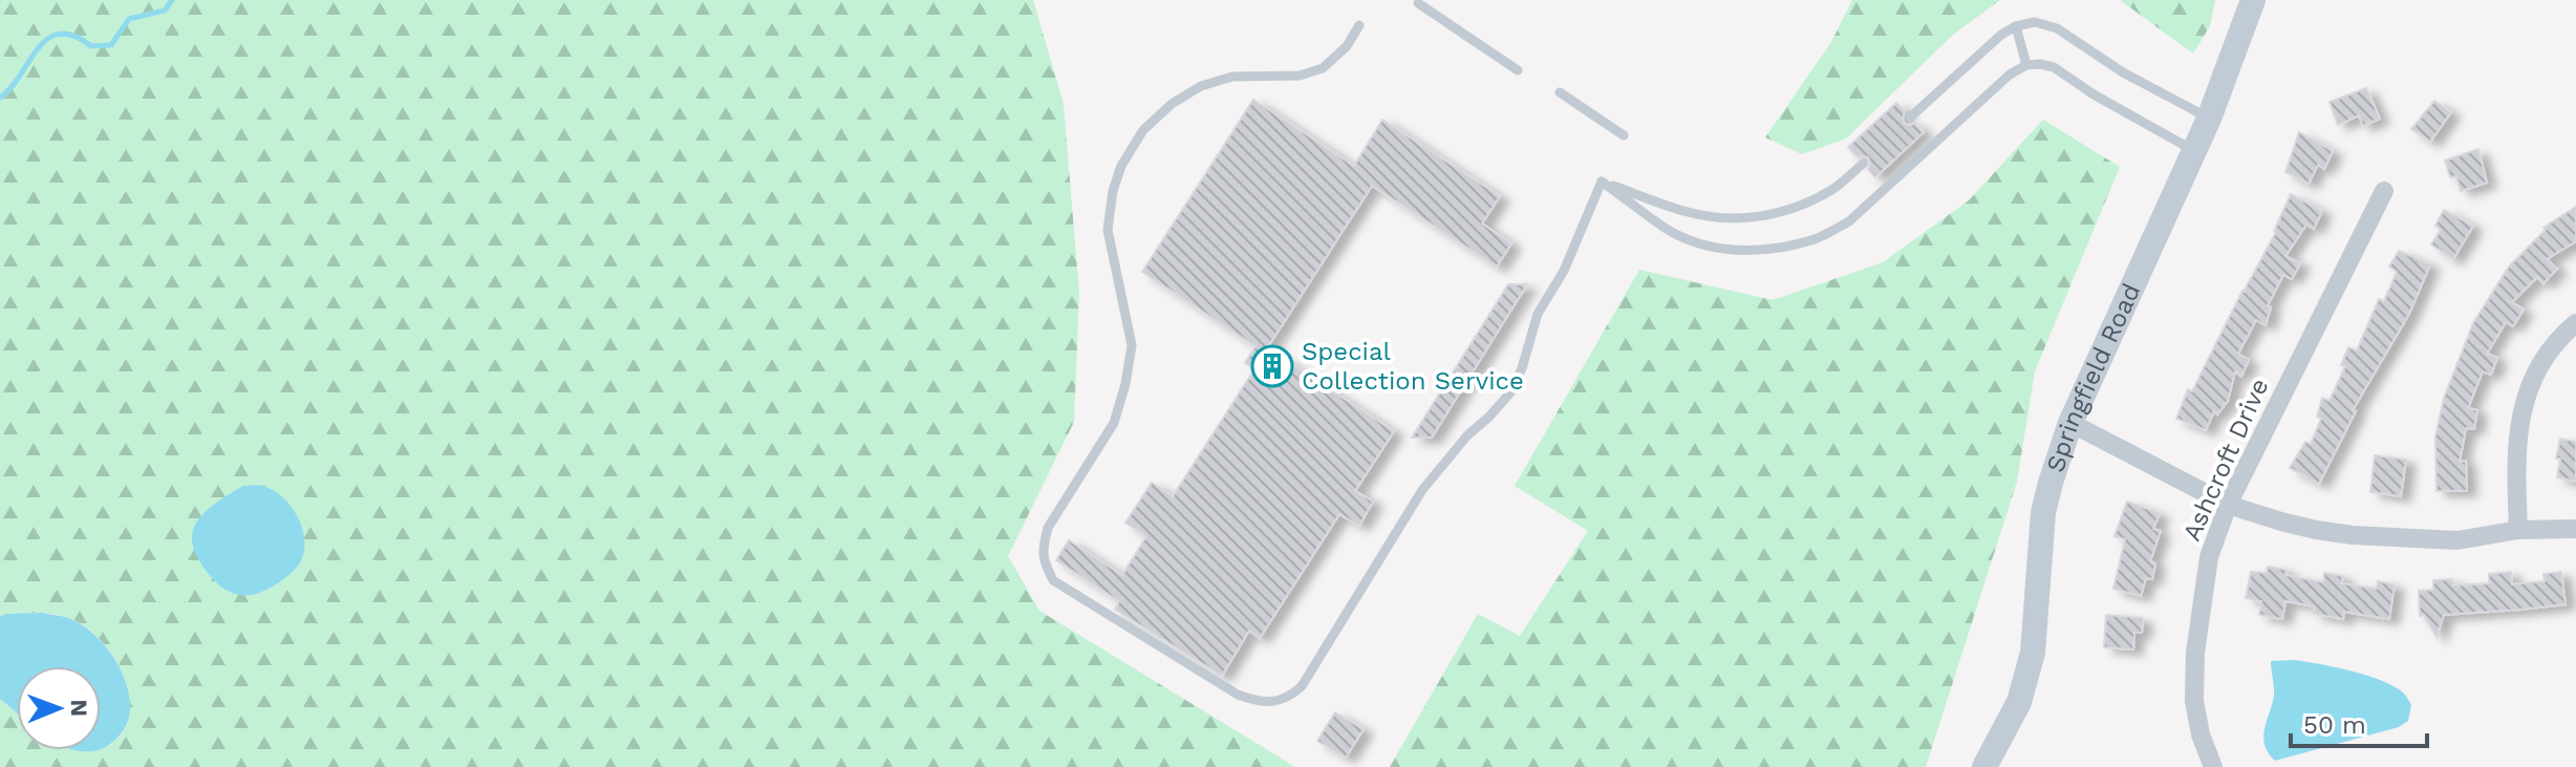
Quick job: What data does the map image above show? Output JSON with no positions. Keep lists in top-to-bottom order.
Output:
{
  "streets": {
    "street": ["Springfield Road", "Ashcroft Drive"]
  },
  "places": {
    "building": ["Special Collection Service"]
  },
  "scale_bar": "50 m",
  "north": "right"
}
